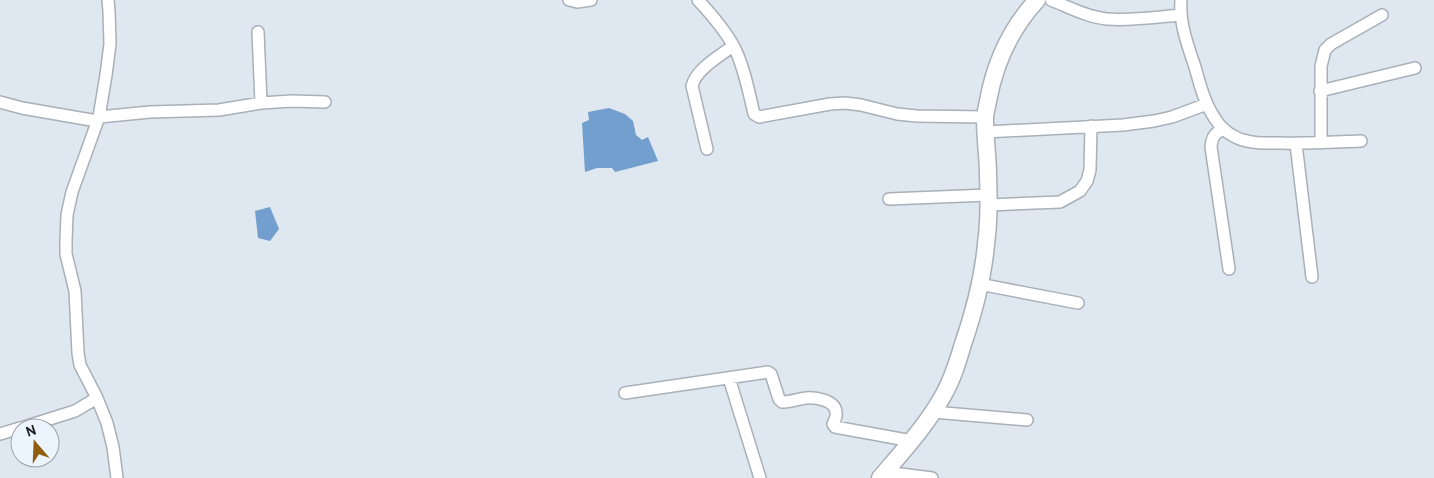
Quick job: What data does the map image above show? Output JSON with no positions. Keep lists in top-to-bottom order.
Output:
{
  "north": "top"
}
